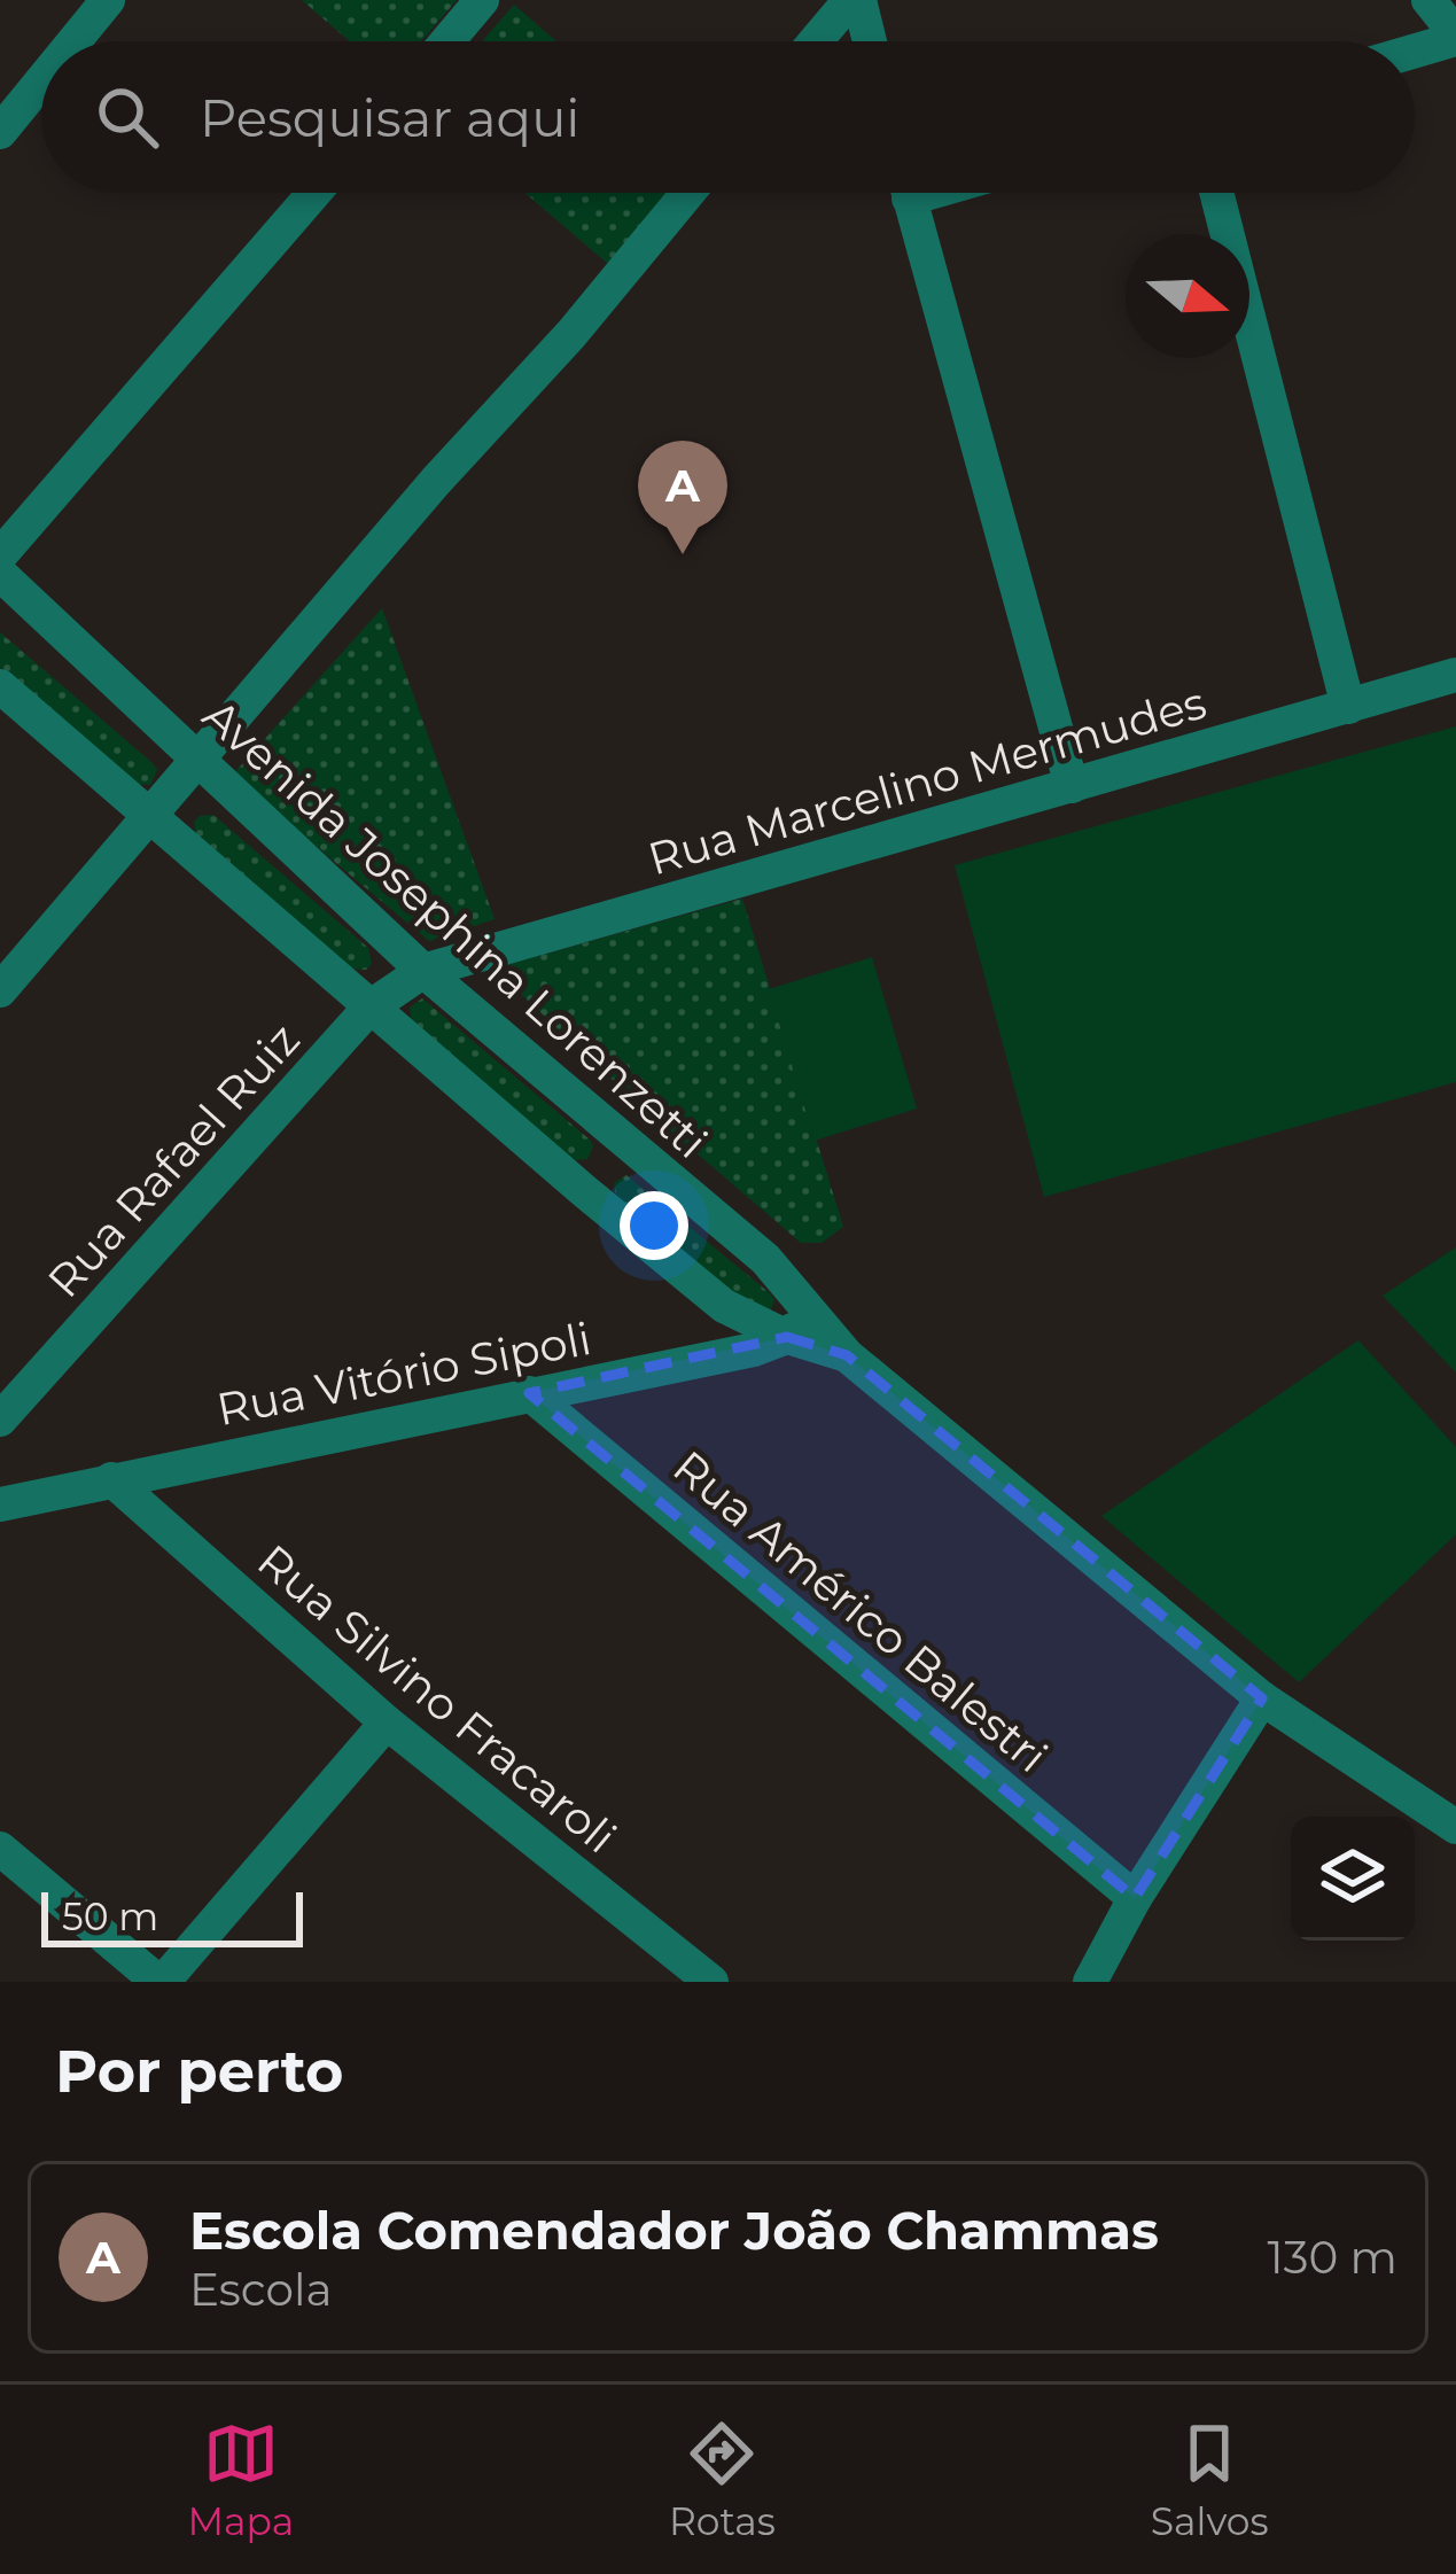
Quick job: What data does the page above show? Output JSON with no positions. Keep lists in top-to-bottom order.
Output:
{
  "streets": {
    "street": [
      "Rua Marcelino Mermudes",
      "Avenida Josephina Lorenzetti",
      "Rua Rafael Ruiz",
      "Rua Vitório Sipoli",
      "Rua Américo Balestri",
      "Rua Silvino Fracaroli"
    ]
  },
  "crossings": [
    ["Rua Marcelino Mermudes", "Avenida Josephina Lorenzetti"],
    ["Rua Marcelino Mermudes", "Rua Rafael Ruiz"],
    ["Avenida Josephina Lorenzetti", "Rua Rafael Ruiz"],
    ["Avenida Josephina Lorenzetti", "Rua Vitório Sipoli"],
    ["Rua Vitório Sipoli", "Rua Américo Balestri"],
    ["Rua Vitório Sipoli", "Rua Silvino Fracaroli"]
  ],
  "scale_bar": "50 m",
  "north": "right",
  "page": {
    "search": "Pesquisar aqui",
    "pins": "A",
    "scale": "50 m",
    "heading": "Por perto",
    "list": [
      {
        "mark": "A",
        "name": "Escola Comendador João Chammas",
        "note": "Escola",
        "value": "130 m"
      }
    ],
    "nav": ["Mapa", "Rotas", "Salvos"]
  }
}
